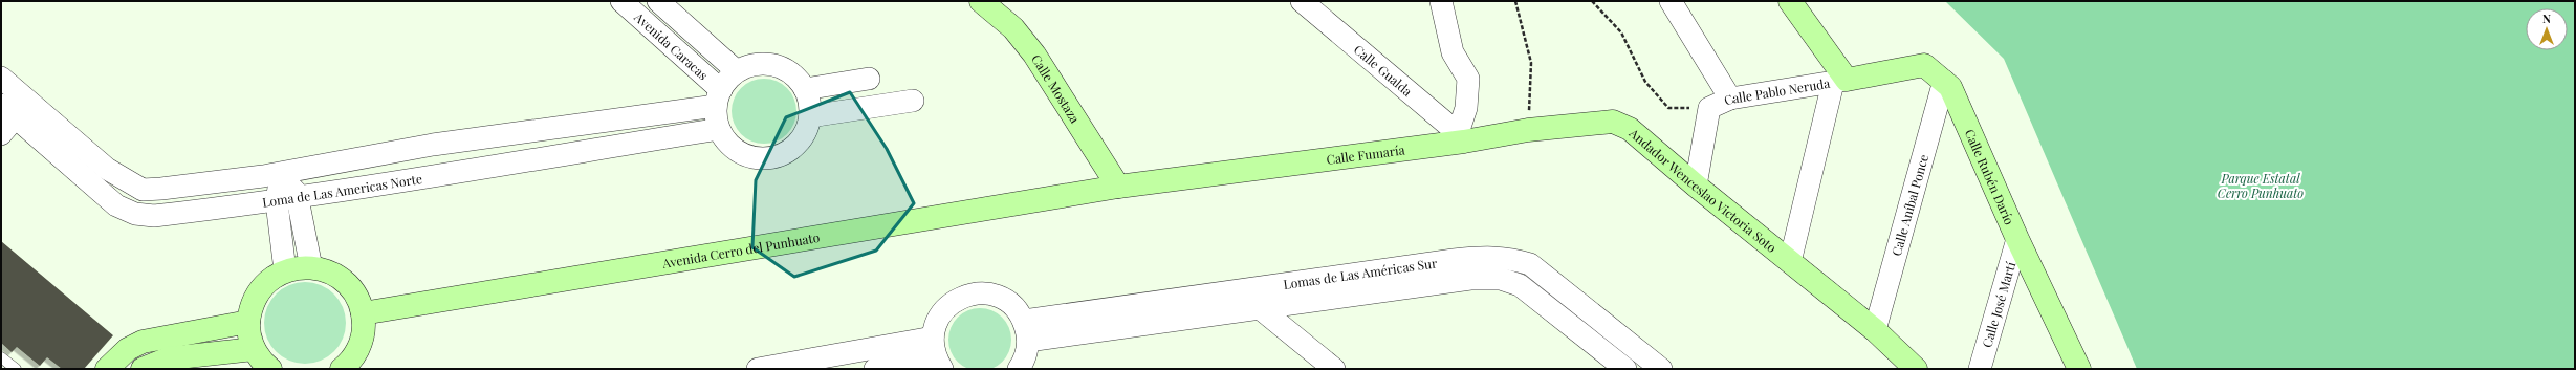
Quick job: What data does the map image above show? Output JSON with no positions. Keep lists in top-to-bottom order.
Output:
{
  "streets": {
    "street": [
      "Avenida Caracas",
      "Calle Gualda",
      "Calle Mostaza",
      "Calle Pablo Neruda",
      "Calle Fumaría",
      "Calle Rubén Darío",
      "Loma de Las Americas Norte",
      "Andador Wenceslao Victoria Soto",
      "Calle Aníbal Ponce",
      "Avenida Cerro del Punhuato",
      "Lomas de Las Américas Sur",
      "Calle José Martí"
    ]
  },
  "crossings": [
    ["Avenida Caracas", "Loma de Las Americas Norte"],
    ["Calle Gualda", "Calle Fumaría"],
    ["Calle Mostaza", "Calle Fumaría"],
    ["Calle Mostaza", "Avenida Cerro del Punhuato"],
    ["Calle Pablo Neruda", "Calle Rubén Darío"],
    ["Calle Pablo Neruda", "Andador Wenceslao Victoria Soto"],
    ["Calle Fumaría", "Andador Wenceslao Victoria Soto"],
    ["Calle Fumaría", "Avenida Cerro del Punhuato"],
    ["Calle Rubén Darío", "Andador Wenceslao Victoria Soto"],
    ["Calle Rubén Darío", "Calle Aníbal Ponce"],
    ["Calle Rubén Darío", "Calle José Martí"],
    ["Andador Wenceslao Victoria Soto", "Calle Aníbal Ponce"]
  ],
  "parks": ["Parque Estatal Cerro Punhuato"],
  "north": "top"
}
